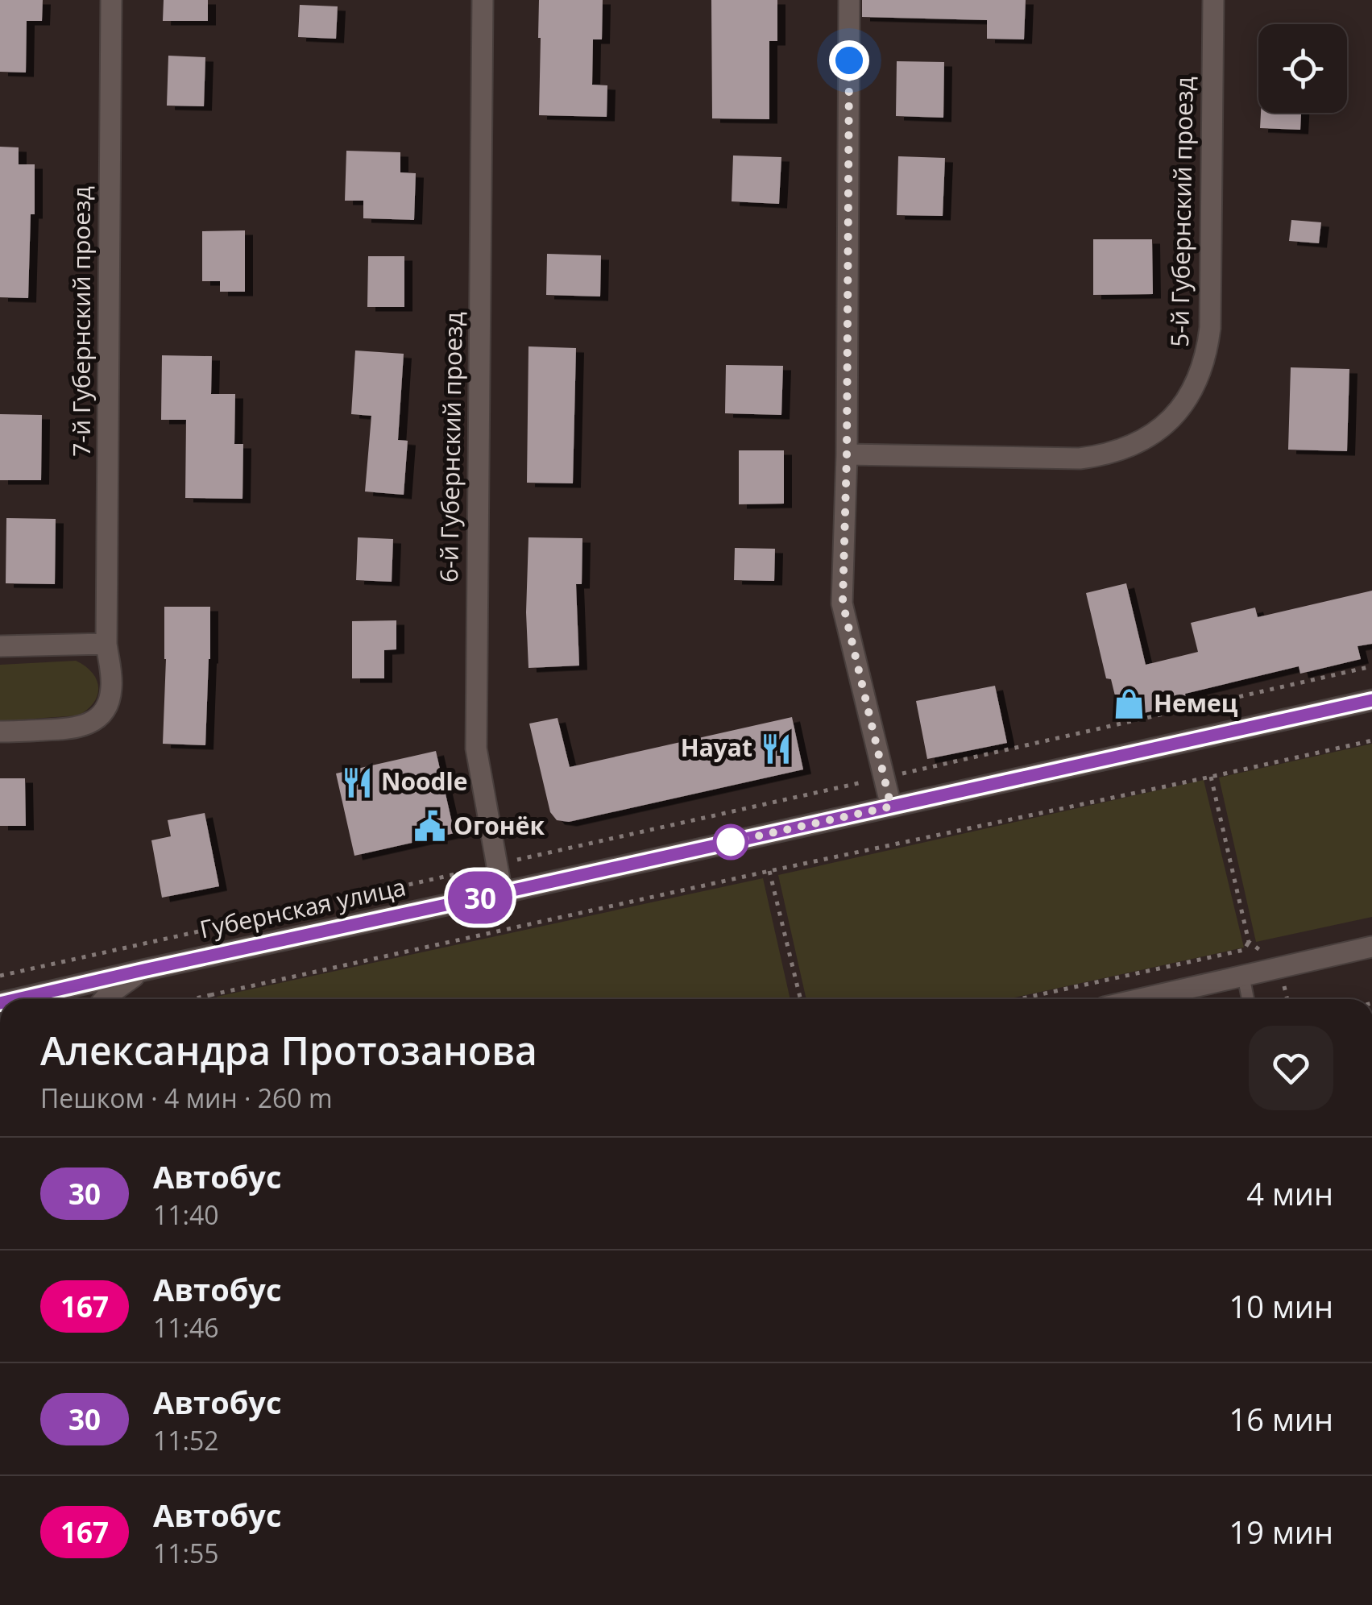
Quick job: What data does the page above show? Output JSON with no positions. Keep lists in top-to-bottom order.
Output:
{
  "streets": {
    "street": [
      "5-й Губернский проезд",
      "7-й Губернский проезд",
      "6-й Губернский проезд",
      "Губернская улица"
    ]
  },
  "crossings": [
    ["6-й Губернский проезд", "Губернская улица"]
  ],
  "places": {
    "shop": ["Немец"],
    "restaurant": ["Hayat", "Noodle"],
    "public building": ["Огонёк"]
  },
  "lines": ["bus line 30"],
  "page": {
    "on_map": "30",
    "heading": ["Александра Протозанова", "Пешком · 4 мин · 260 m"],
    "list": [
      {
        "mark": "30",
        "name": "Автобус",
        "note": "11:40",
        "value": "4 мин"
      },
      {
        "mark": "167",
        "name": "Автобус",
        "note": "11:46",
        "value": "10 мин"
      },
      {
        "mark": "30",
        "name": "Автобус",
        "note": "11:52",
        "value": "16 мин"
      },
      {
        "mark": "167",
        "name": "Автобус",
        "note": "11:55",
        "value": "19 мин"
      }
    ]
  }
}
